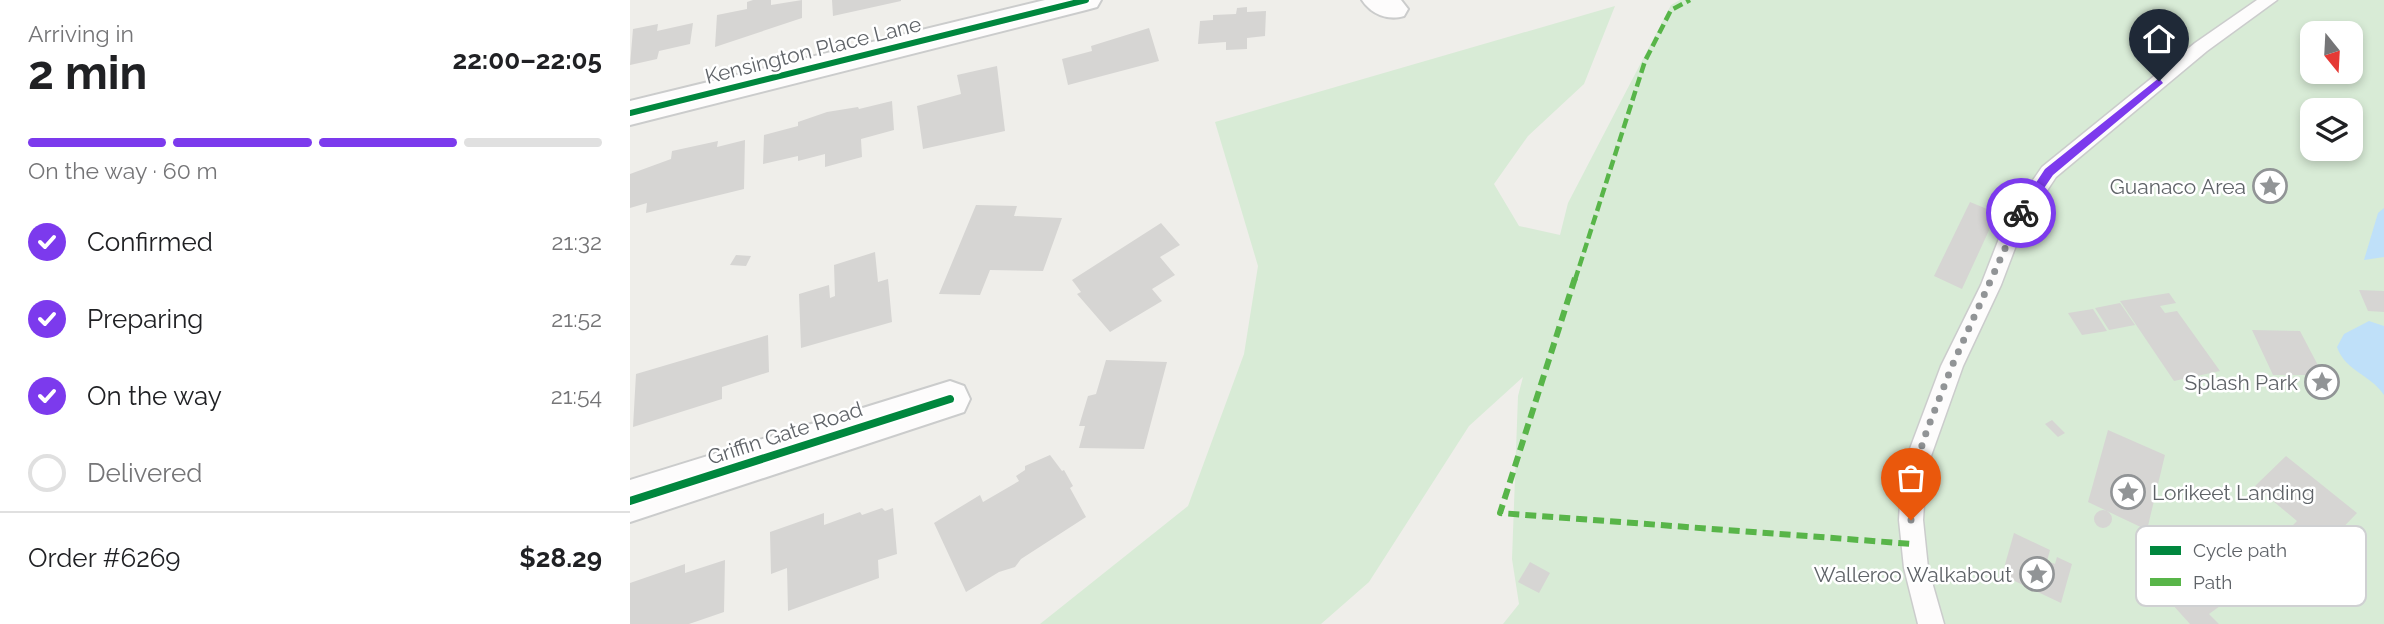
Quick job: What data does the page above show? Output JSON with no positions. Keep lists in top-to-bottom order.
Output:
{
  "streets": {
    "street": ["Kensington Place Lane", "Griffin Gate Road"]
  },
  "places": {
    "place": [
      "Guanaco Area",
      "Splash Park",
      "Lorikeet Landing",
      "Walleroo Walkabout"
    ]
  },
  "legend": ["Cycle path", "Path"],
  "north": "bottom",
  "page": {
    "heading": ["2 min", "Arriving in", "22:00–22:05"],
    "panel": ["Order #6269", "$28.29"],
    "bar": "On the way · 60 m",
    "list": [
      ["Confirmed", "21:32"],
      ["Preparing", "21:52"],
      ["On the way", "21:54"],
      "Delivered"
    ]
  }
}
